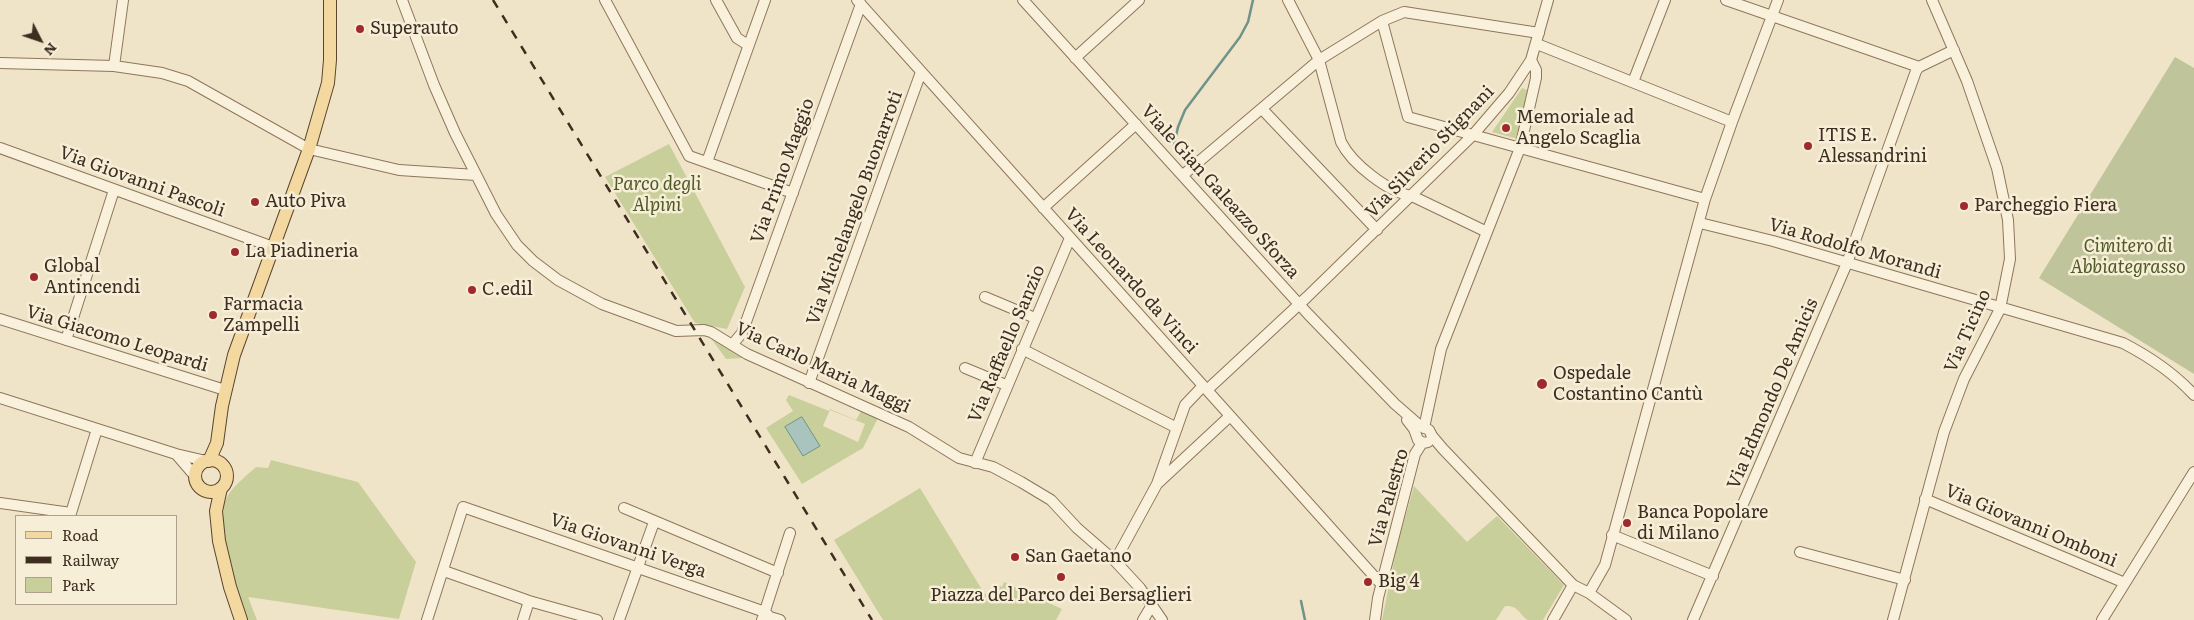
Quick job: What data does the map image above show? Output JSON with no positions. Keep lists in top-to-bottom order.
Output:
{
  "streets": {
    "street": [
      "Via Silverio Stignani",
      "Via Primo Maggio",
      "Via Giovanni Pascoli",
      "Viale Gian Galeazzo Sforza",
      "Via Michelangelo Buonarroti",
      "Via Rodolfo Morandi",
      "Via Leonardo da Vinci",
      "Via Ticino",
      "Via Giacomo Leopardi",
      "Via Raffaello Sanzio",
      "Via Carlo Maria Maggi",
      "Via Edmondo De Amicis",
      "Via Palestro",
      "Via Giovanni Omboni",
      "Via Giovanni Verga"
    ]
  },
  "crossings": [
    ["Via Silverio Stignani", "Viale Gian Galeazzo Sforza"],
    ["Via Silverio Stignani", "Via Leonardo da Vinci"],
    ["Via Silverio Stignani", "Via Palestro"],
    ["Via Primo Maggio", "Via Leonardo da Vinci"],
    ["Via Primo Maggio", "Via Carlo Maria Maggi"],
    ["Viale Gian Galeazzo Sforza", "Via Palestro"],
    ["Via Michelangelo Buonarroti", "Via Leonardo da Vinci"],
    ["Via Michelangelo Buonarroti", "Via Carlo Maria Maggi"],
    ["Via Rodolfo Morandi", "Via Ticino"],
    ["Via Rodolfo Morandi", "Via Edmondo De Amicis"],
    ["Via Leonardo da Vinci", "Via Raffaello Sanzio"],
    ["Via Leonardo da Vinci", "Via Palestro"],
    ["Via Ticino", "Via Giovanni Omboni"],
    ["Via Raffaello Sanzio", "Via Carlo Maria Maggi"]
  ],
  "parks": ["Parco degli Alpini", "Cimitero di Abbiategrasso"],
  "places": [
    "Superauto",
    "Memoriale ad Angelo Scaglia",
    "ITIS E. Alessandrini",
    "Auto Piva",
    "Parcheggio Fiera",
    "La Piadineria",
    "Global Antincendi",
    "C.edil",
    "Farmacia Zampelli",
    "Ospedale Costantino Cantù",
    "Banca Popolare di Milano",
    "San Gaetano",
    "Piazza del Parco dei Bersaglieri",
    "Big 4"
  ],
  "legend": ["Road", "Railway", "Park"],
  "north": "bottom right"
}
